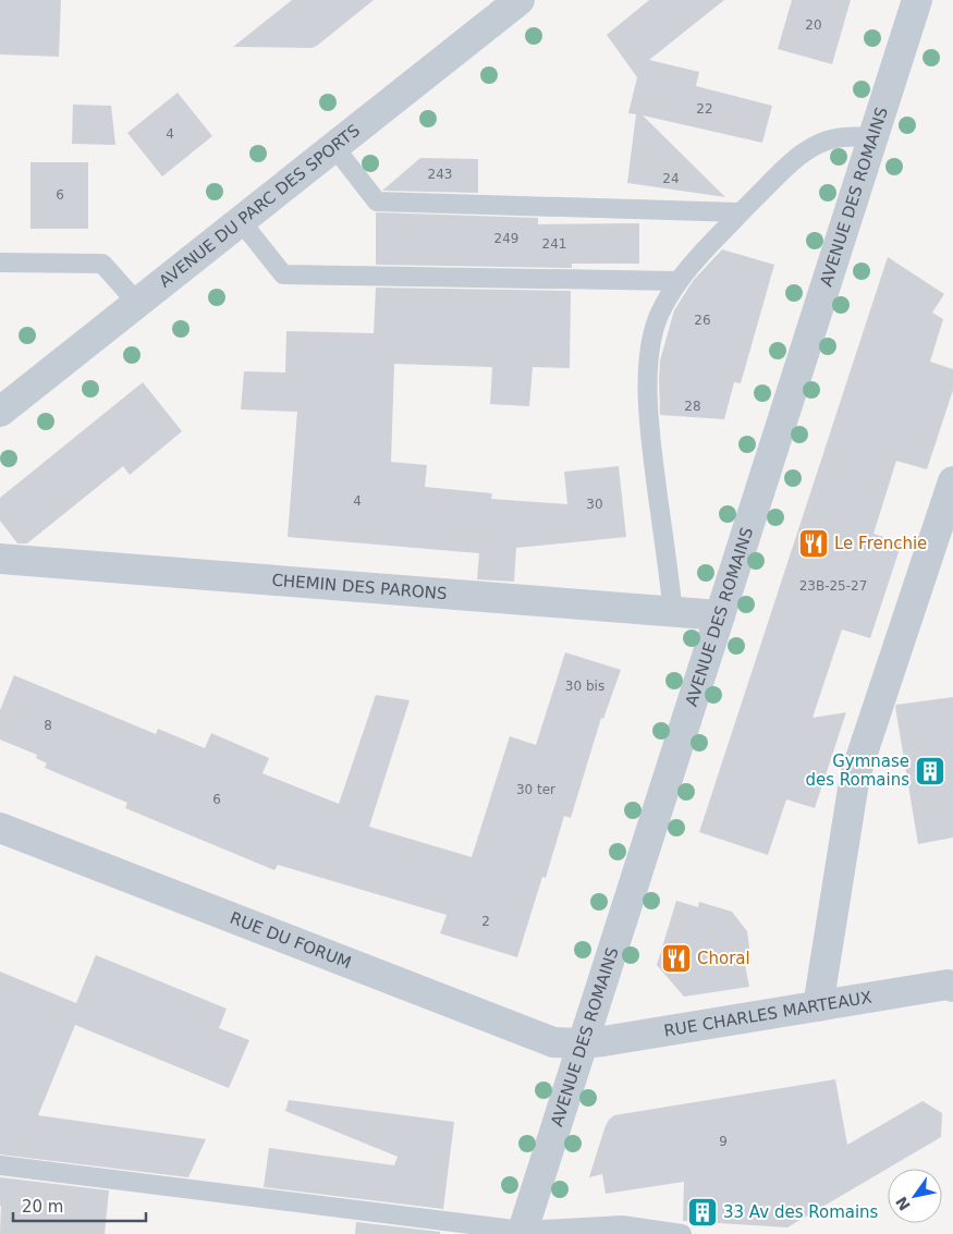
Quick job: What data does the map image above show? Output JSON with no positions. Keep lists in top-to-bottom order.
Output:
{
  "streets": {
    "street": [
      "AVENUE DES ROMAINS",
      "AVENUE DU PARC DES SPORTS",
      "CHEMIN DES PARONS",
      "RUE DU FORUM",
      "RUE CHARLES MARTEAUX"
    ]
  },
  "crossings": [
    ["AVENUE DES ROMAINS", "CHEMIN DES PARONS"],
    ["AVENUE DES ROMAINS", "RUE DU FORUM"],
    ["AVENUE DES ROMAINS", "RUE CHARLES MARTEAUX"],
    ["RUE DU FORUM", "RUE CHARLES MARTEAUX"]
  ],
  "places": {
    "restaurant": ["Le Frenchie", "Choral"],
    "building": ["Gymnase des Romains", "33 Av des Romains"]
  },
  "house_numbers": [
    "20",
    "22",
    "4",
    "243",
    "24",
    "6",
    "249",
    "241",
    "26",
    "28",
    "4",
    "30",
    "23B-25-27",
    "30 bis",
    "8",
    "30 ter",
    "6",
    "2",
    "9"
  ],
  "scale_bar": "20 m",
  "north": "bottom left"
}
